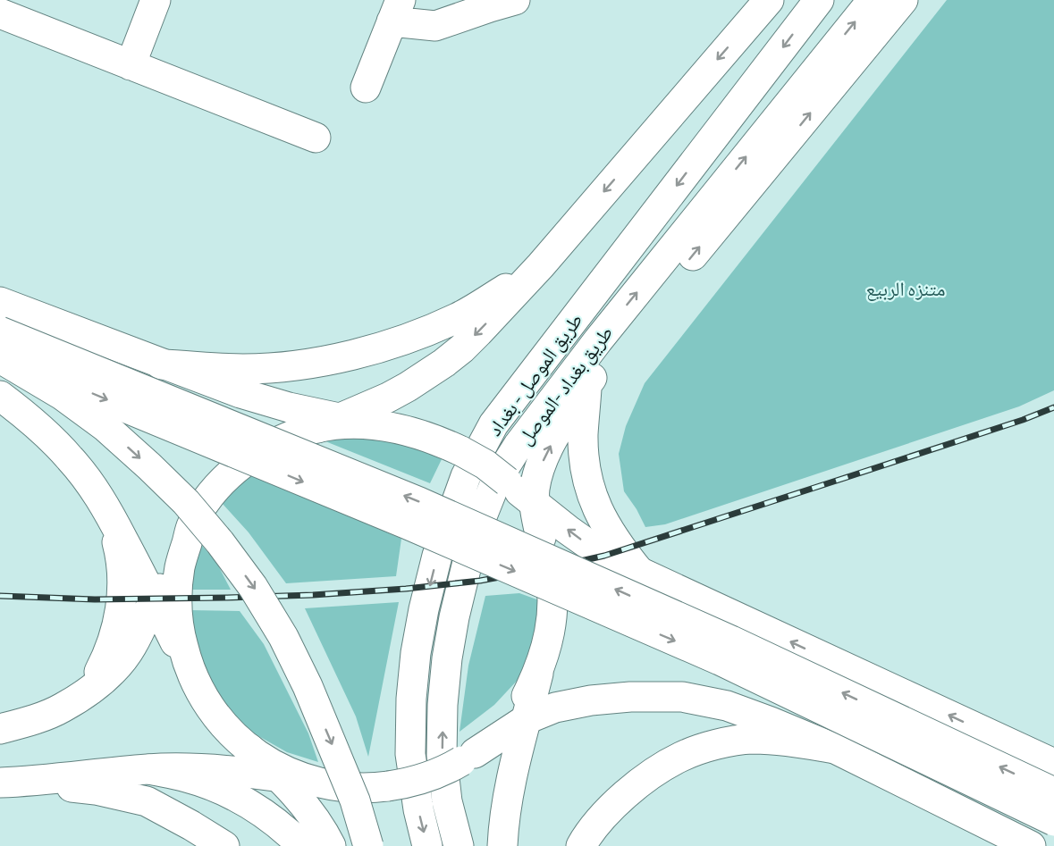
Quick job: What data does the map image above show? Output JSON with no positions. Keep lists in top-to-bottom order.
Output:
{
  "streets": {
    "main road": ["طريق الموصل - بغداد", "طريق بغداد -الموصل"]
  },
  "parks": ["متنزه الربيع"]
}
